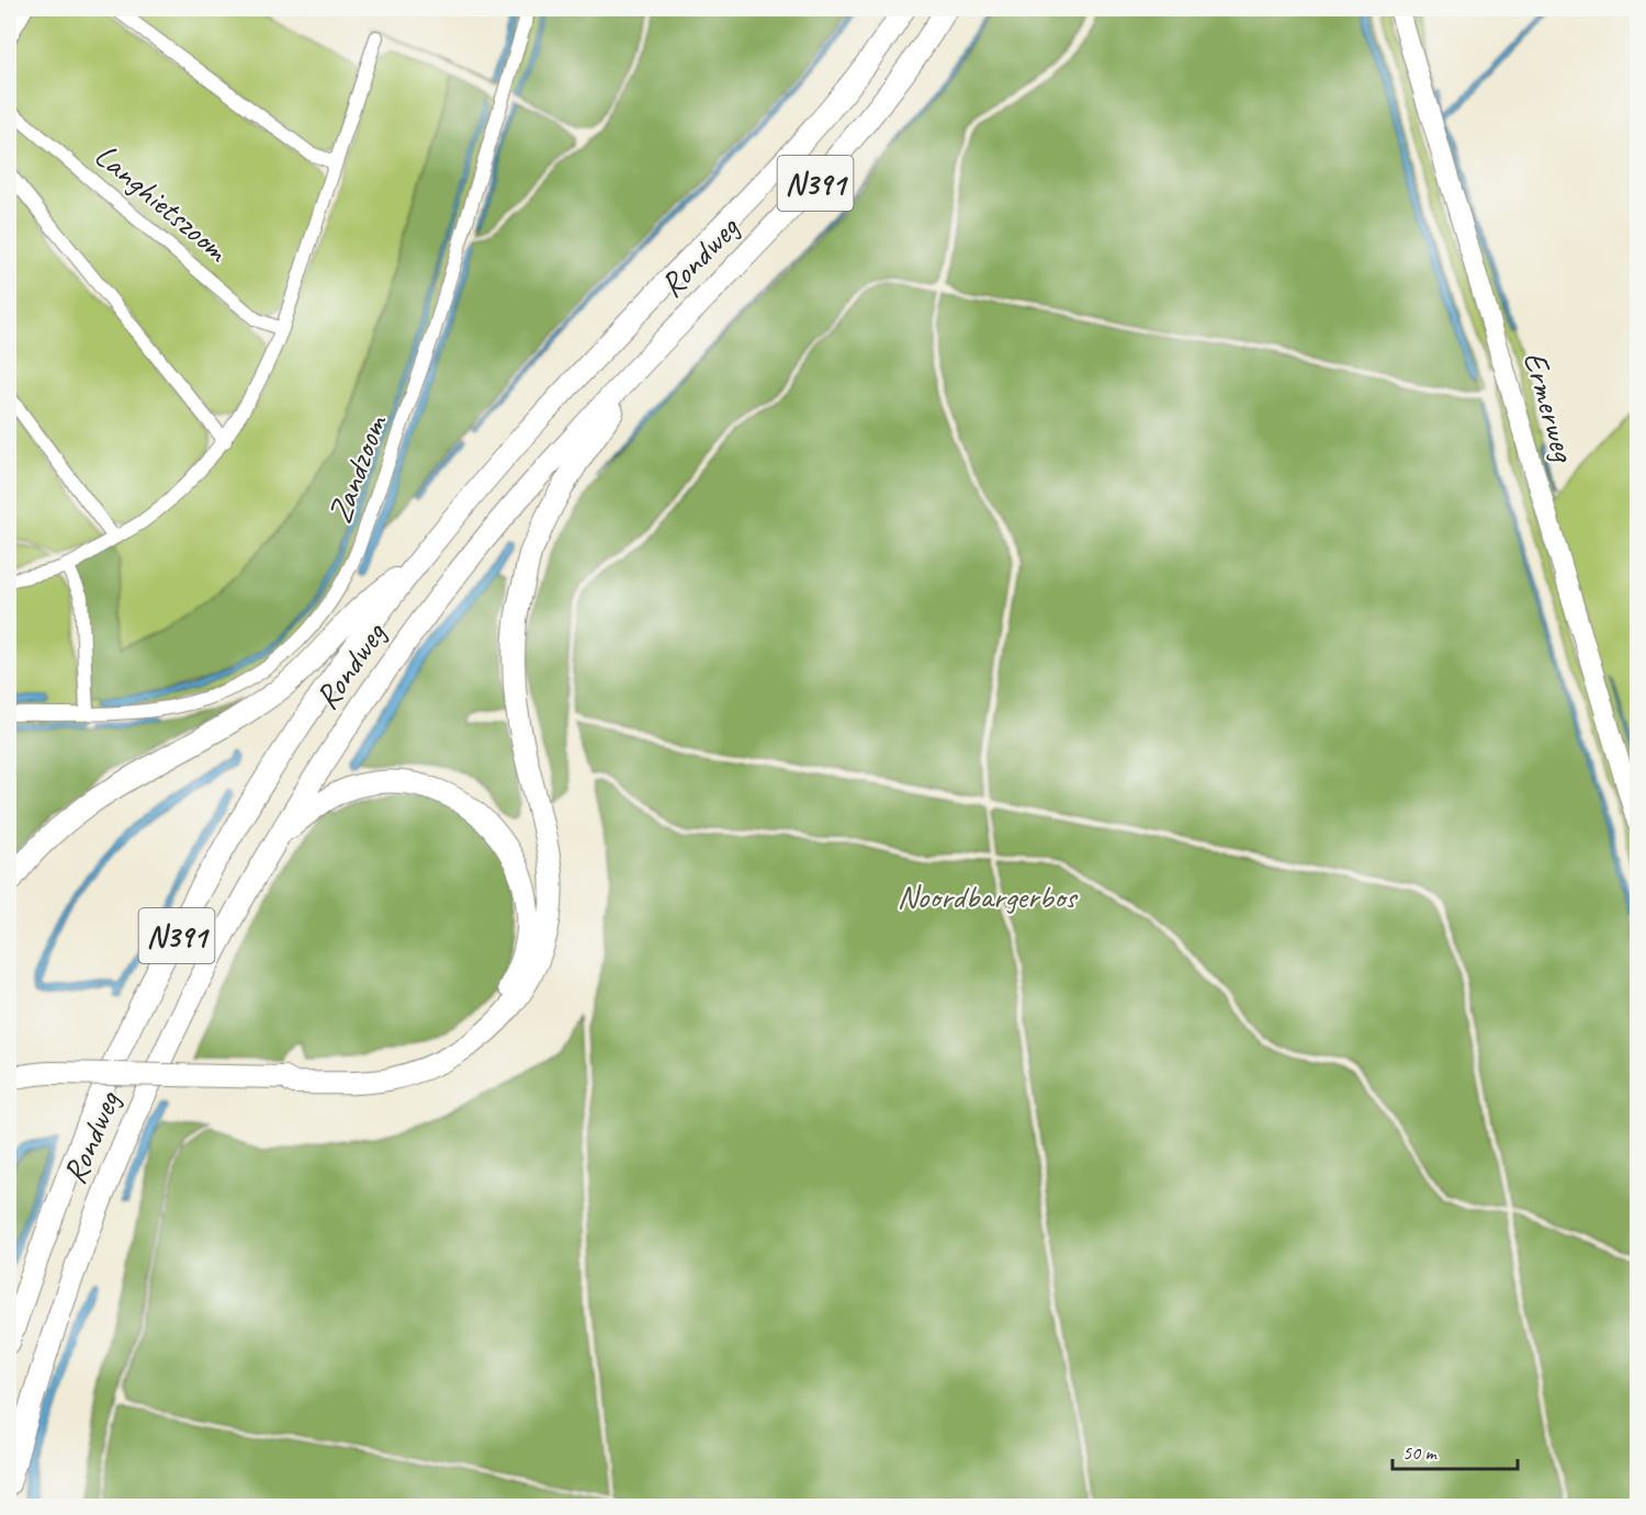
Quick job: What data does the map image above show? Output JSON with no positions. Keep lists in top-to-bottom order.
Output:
{
  "streets": {
    "main road": ["N391", "Rondweg"],
    "street": ["Langhietszoom", "Ermerweg", "Zandzoom"]
  },
  "crossings": [
    ["N391", "Rondweg"]
  ],
  "parks": ["Noordbargerbos"],
  "scale_bar": "50 m"
}
